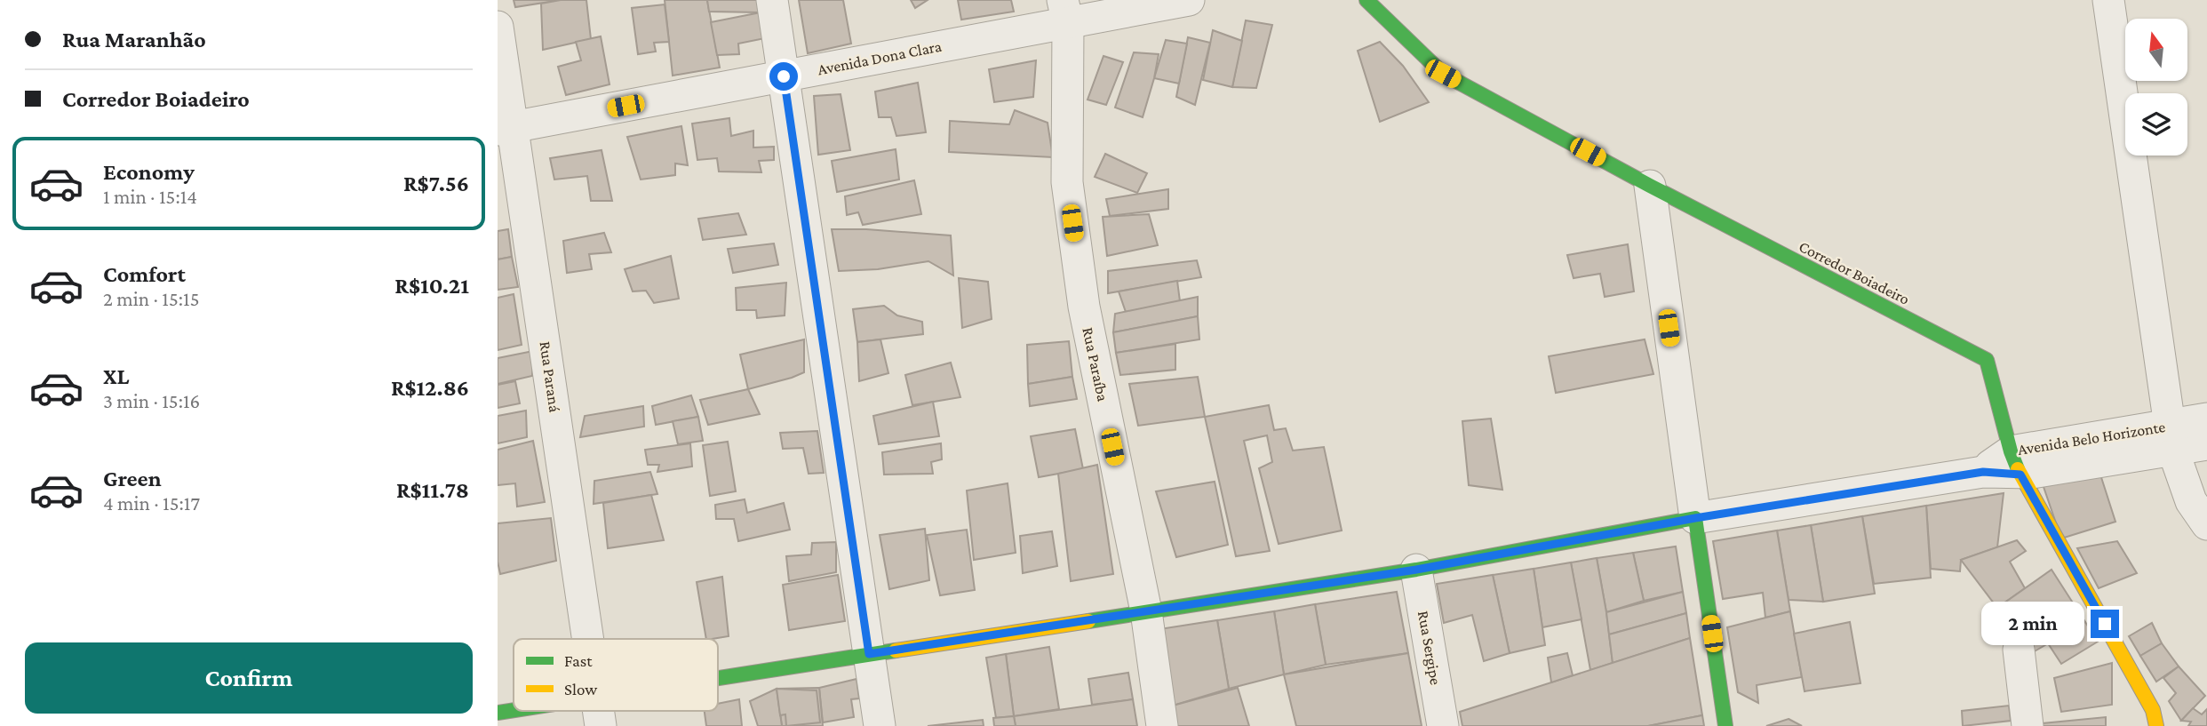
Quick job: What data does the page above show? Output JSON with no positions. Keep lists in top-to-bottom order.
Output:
{
  "streets": {
    "street": [
      "Avenida Dona Clara",
      "Corredor Boiadeiro",
      "Rua Paraíba",
      "Rua Paraná",
      "Avenida Belo Horizonte",
      "Rua Sergipe"
    ]
  },
  "crossings": [
    ["Avenida Dona Clara", "Rua Paraíba"],
    ["Avenida Dona Clara", "Rua Paraná"],
    ["Corredor Boiadeiro", "Avenida Belo Horizonte"],
    ["Rua Paraíba", "Avenida Belo Horizonte"],
    ["Avenida Belo Horizonte", "Rua Sergipe"]
  ],
  "legend": ["Fast", "Slow"],
  "north": "top",
  "page": {
    "banner": ["Rua Maranhão", "Corredor Boiadeiro"],
    "list": [
      {
        "name": "Economy",
        "note": "1 min · 15:14",
        "value": "R$7.56"
      },
      {
        "name": "Comfort",
        "note": "2 min · 15:15",
        "value": "R$10.21"
      },
      {
        "name": "XL",
        "note": "3 min · 15:16",
        "value": "R$12.86"
      },
      {
        "name": "Green",
        "note": "4 min · 15:17",
        "value": "R$11.78"
      }
    ],
    "bubble": "2 min",
    "buttons": "Confirm"
  }
}
